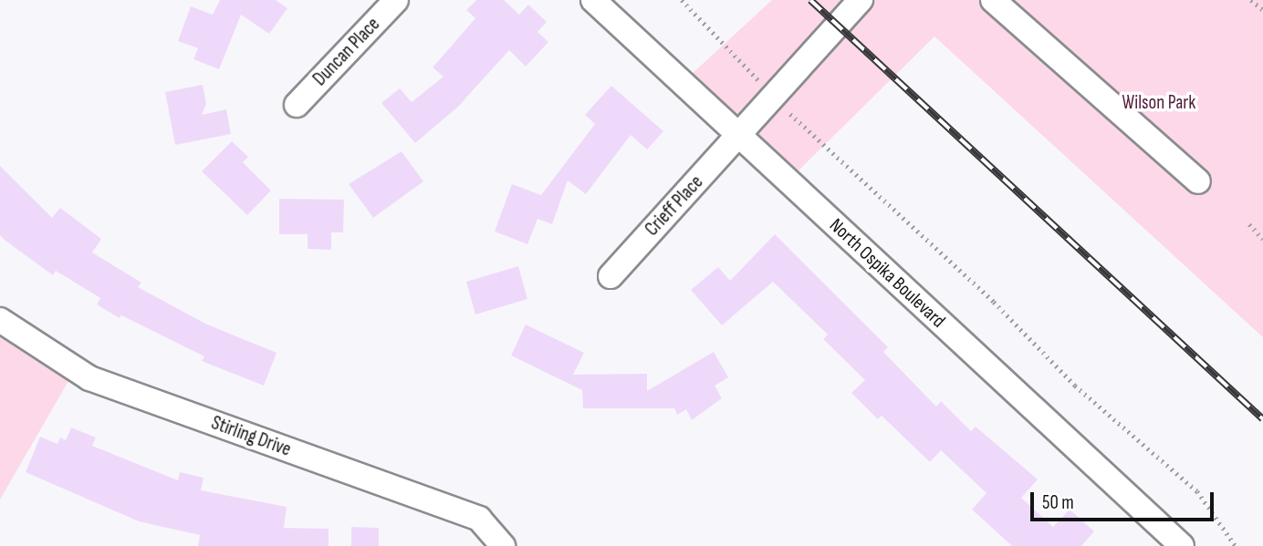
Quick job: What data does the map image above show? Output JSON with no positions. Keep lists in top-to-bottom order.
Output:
{
  "streets": {
    "street": [
      "Duncan Place",
      "Crieff Place",
      "North Ospika Boulevard",
      "Stirling Drive"
    ]
  },
  "crossings": [
    ["Crieff Place", "North Ospika Boulevard"]
  ],
  "parks": ["Wilson Park"],
  "scale_bar": "50 m"
}
